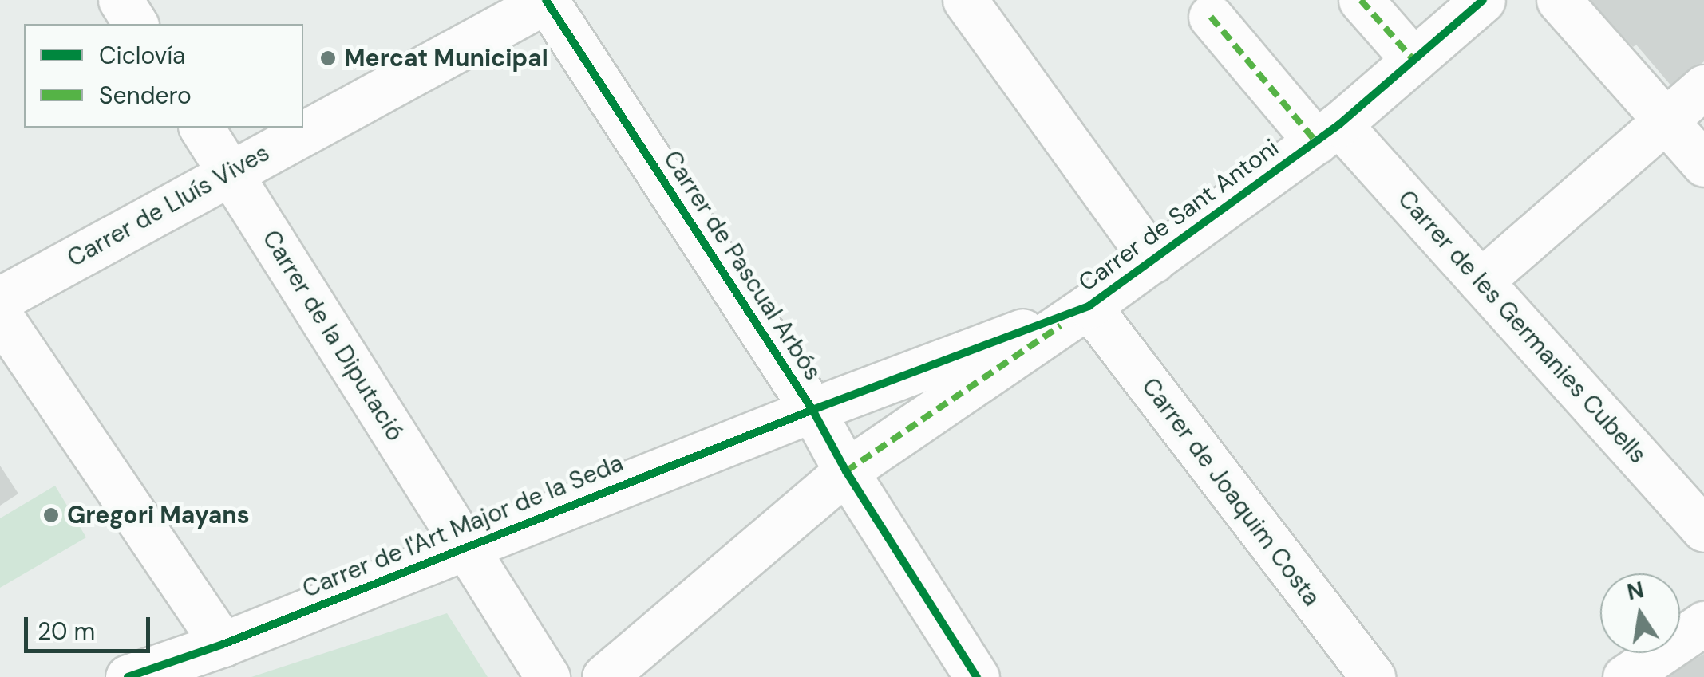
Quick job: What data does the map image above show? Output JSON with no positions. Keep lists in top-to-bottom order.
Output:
{
  "streets": {
    "street": [
      "Carrer de Lluís Vives",
      "Carrer de Sant Antoni",
      "Carrer de Pascual Arbós",
      "Carrer de les Germanies Cubells",
      "Carrer de la Diputació",
      "Carrer de Joaquim Costa",
      "Carrer de l'Art Major de la Seda"
    ]
  },
  "crossings": [
    ["Carrer de Lluís Vives", "Carrer de Pascual Arbós"],
    ["Carrer de Lluís Vives", "Carrer de la Diputació"],
    ["Carrer de Sant Antoni", "Carrer de Pascual Arbós"],
    ["Carrer de Sant Antoni", "Carrer de les Germanies Cubells"],
    ["Carrer de Sant Antoni", "Carrer de Joaquim Costa"],
    ["Carrer de Sant Antoni", "Carrer de l'Art Major de la Seda"],
    ["Carrer de Pascual Arbós", "Carrer de l'Art Major de la Seda"],
    ["Carrer de la Diputació", "Carrer de l'Art Major de la Seda"]
  ],
  "places": ["Mercat Municipal", "Gregori Mayans"],
  "legend": ["Ciclovía", "Sendero"],
  "scale_bar": "20 m",
  "north": "top"
}
